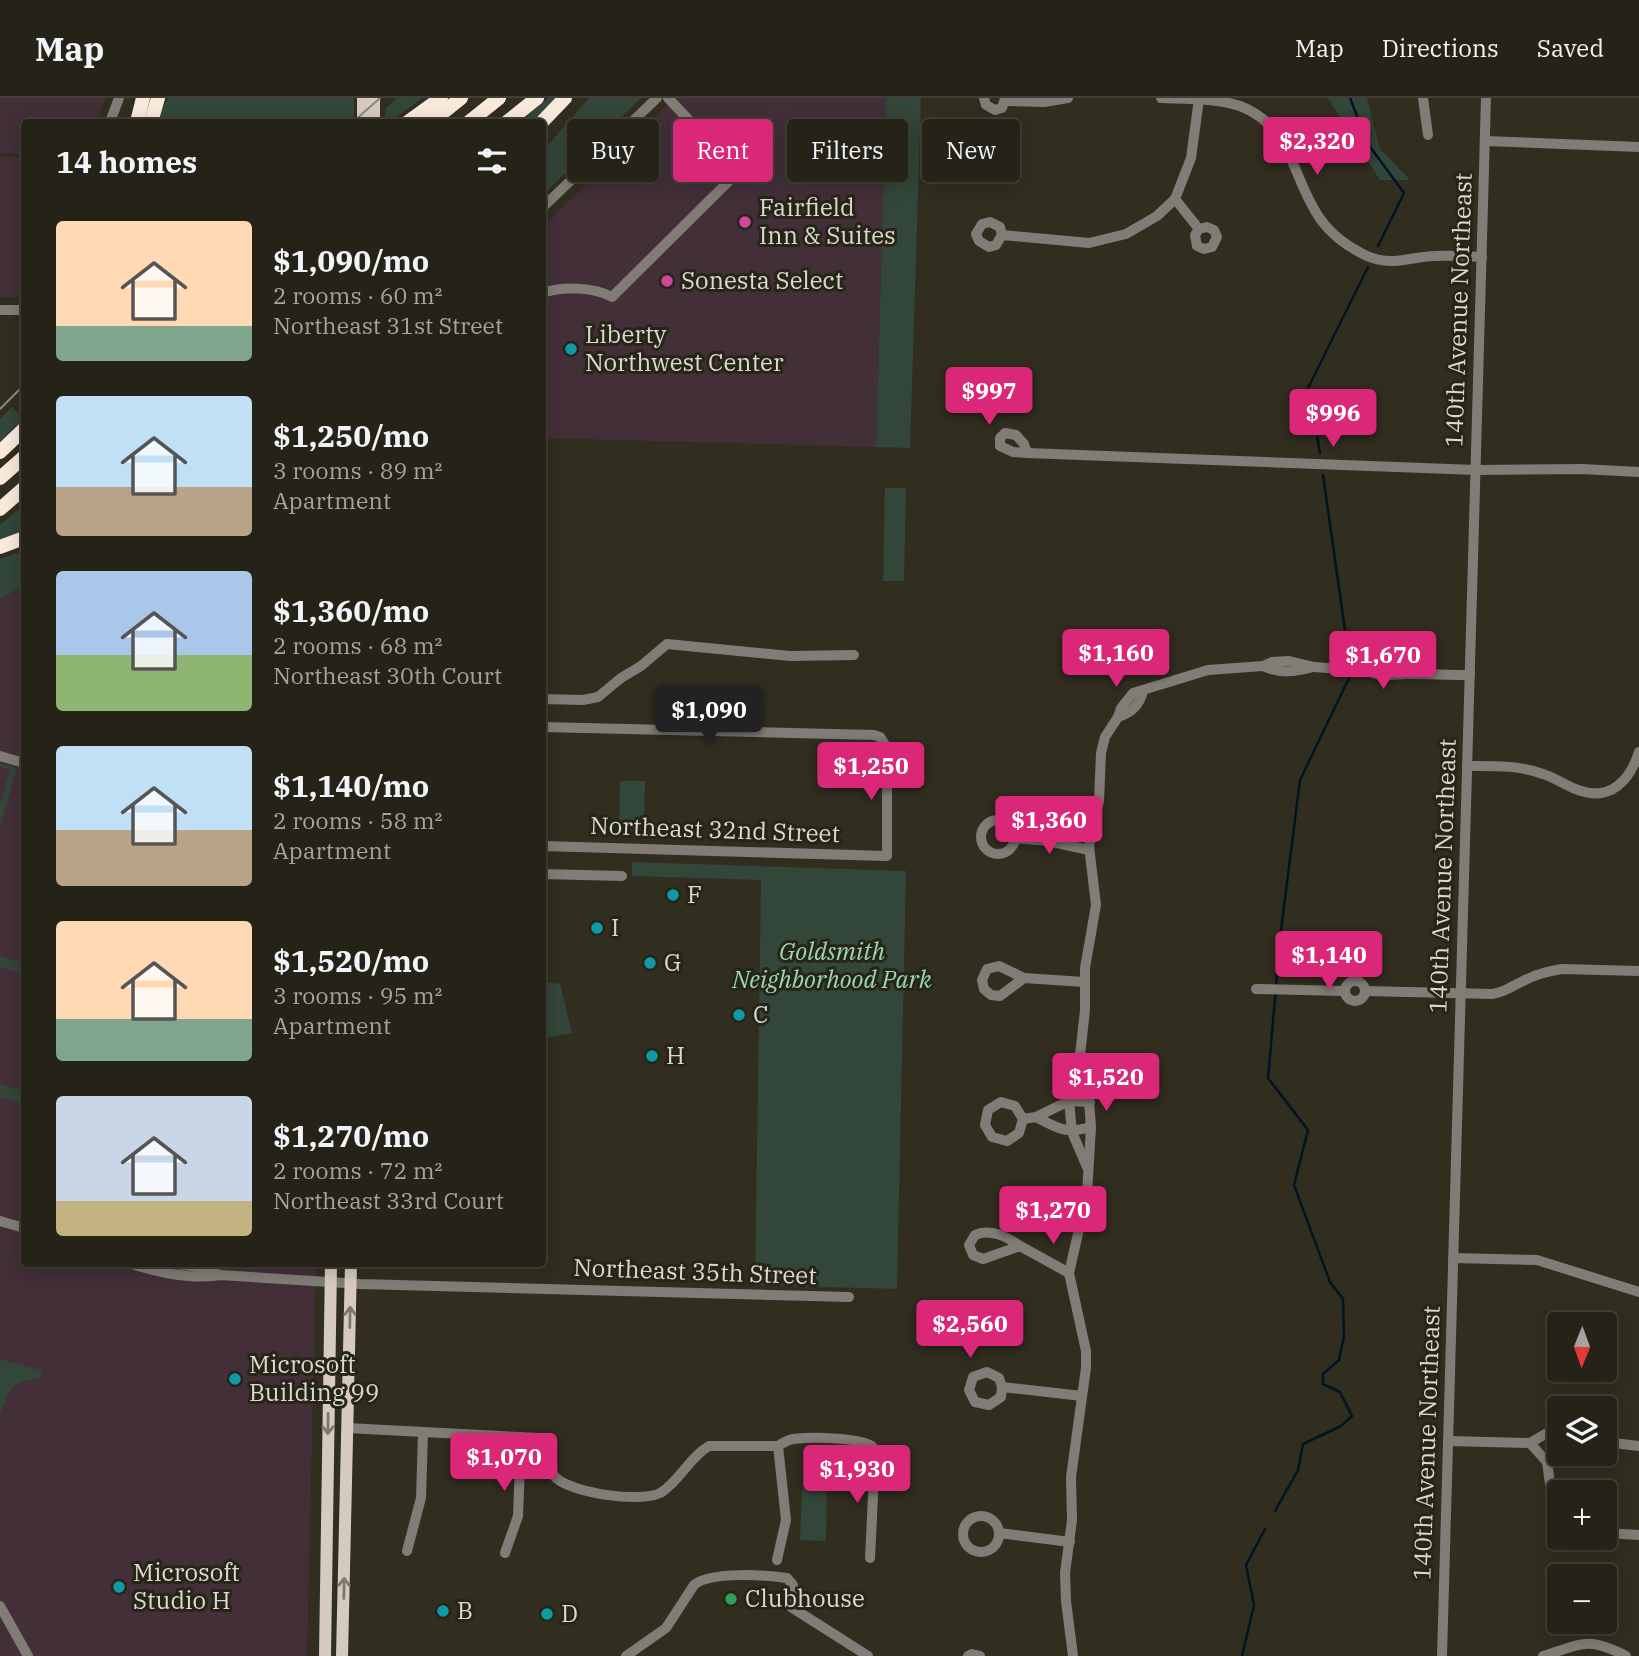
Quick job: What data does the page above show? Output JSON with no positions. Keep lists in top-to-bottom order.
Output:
{
  "streets": {
    "street": ["140th Avenue Northeast", "Northeast 32nd Street", "Northeast 35th Street"]
  },
  "parks": ["Goldsmith Neighborhood Park"],
  "places": [
    "Fairfield Inn & Suites",
    "Sonesta Select",
    "Liberty Northwest Center",
    "F",
    "I",
    "G",
    "C",
    "H",
    "Microsoft Building 99",
    "Microsoft Studio H",
    "Clubhouse",
    "B",
    "D"
  ],
  "north": "bottom",
  "page": {
    "header": "Map",
    "nav": ["Map", "Directions", "Saved"],
    "price": [
      "$2,320",
      "$997",
      "$996",
      "$1,160",
      "$1,670",
      "$1,090",
      "$1,250",
      "$1,360",
      "$1,140",
      "$1,520",
      "$1,270",
      "$2,560",
      "$1,070",
      "$1,930"
    ],
    "chip": [
      "Buy",
      "Rent",
      "Filters",
      "New"
    ],
    "heading": "14 homes",
    "list": [
      {
        "name": "$1,090/mo",
        "note": "2 rooms · 60 m² · Northeast 31st Street"
      },
      {
        "name": "$1,250/mo",
        "note": "3 rooms · 89 m² · Apartment"
      },
      {
        "name": "$1,360/mo",
        "note": "2 rooms · 68 m² · Northeast 30th Court"
      },
      {
        "name": "$1,140/mo",
        "note": "2 rooms · 58 m² · Apartment"
      },
      {
        "name": "$1,520/mo",
        "note": "3 rooms · 95 m² · Apartment"
      },
      {
        "name": "$1,270/mo",
        "note": "2 rooms · 72 m² · Northeast 33rd Court"
      }
    ],
    "map_buttons": ["+", "−"]
  }
}
